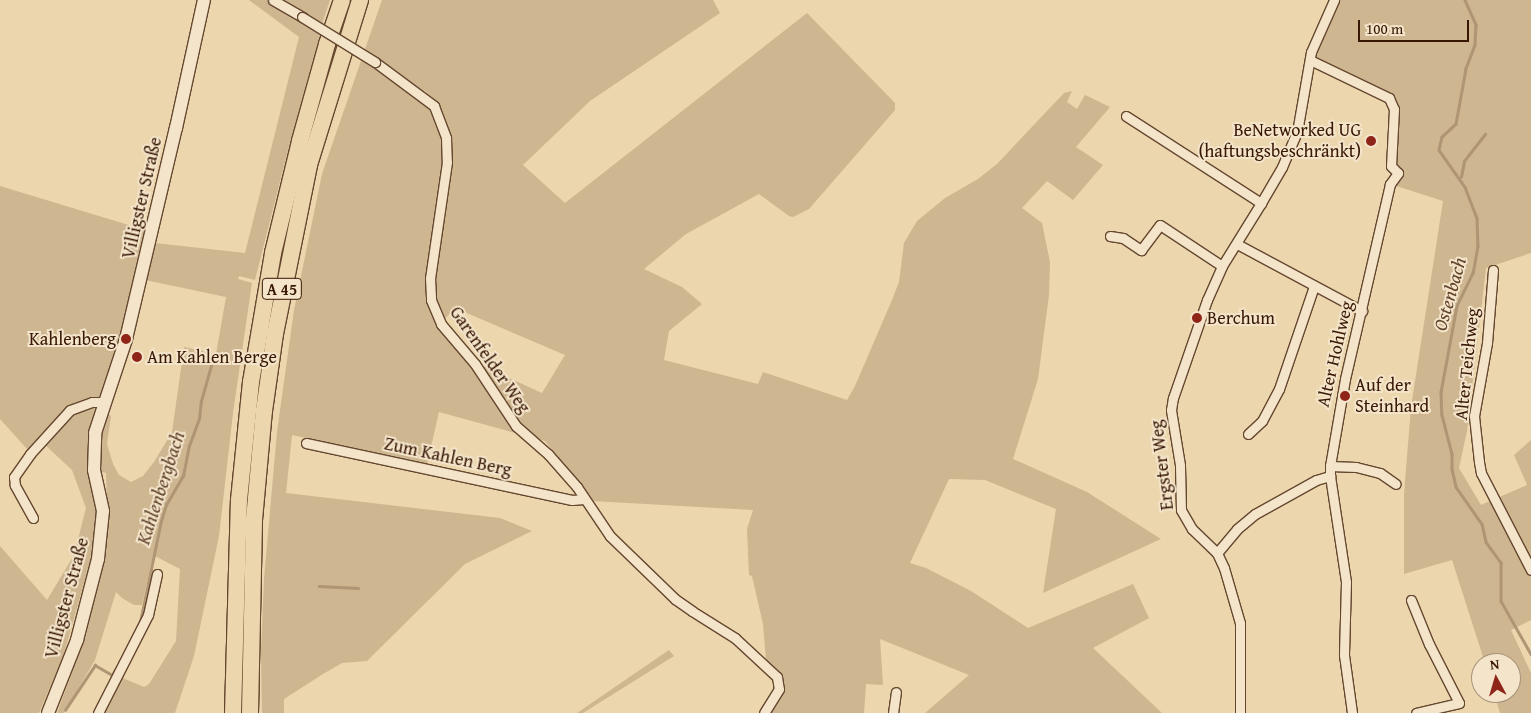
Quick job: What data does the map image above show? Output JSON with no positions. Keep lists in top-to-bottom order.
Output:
{
  "streets": {
    "highway": ["A 45"],
    "main road": ["Villigster Straße"],
    "street": [
      "Alter Hohlweg",
      "Garenfelder Weg",
      "Alter Teichweg",
      "Zum Kahlen Berg",
      "Ergster Weg"
    ]
  },
  "crossings": [
    ["Alter Hohlweg", "Ergster Weg"],
    ["Garenfelder Weg", "Zum Kahlen Berg"]
  ],
  "water": ["Ostenbach", "Kahlenbergbach"],
  "places": [
    "BeNetworked UG (haftungsbeschränkt)",
    "Berchum",
    "Kahlenberg",
    "Am Kahlen Berge",
    "Auf der Steinhard"
  ],
  "scale_bar": "100 m",
  "north": "top"
}
